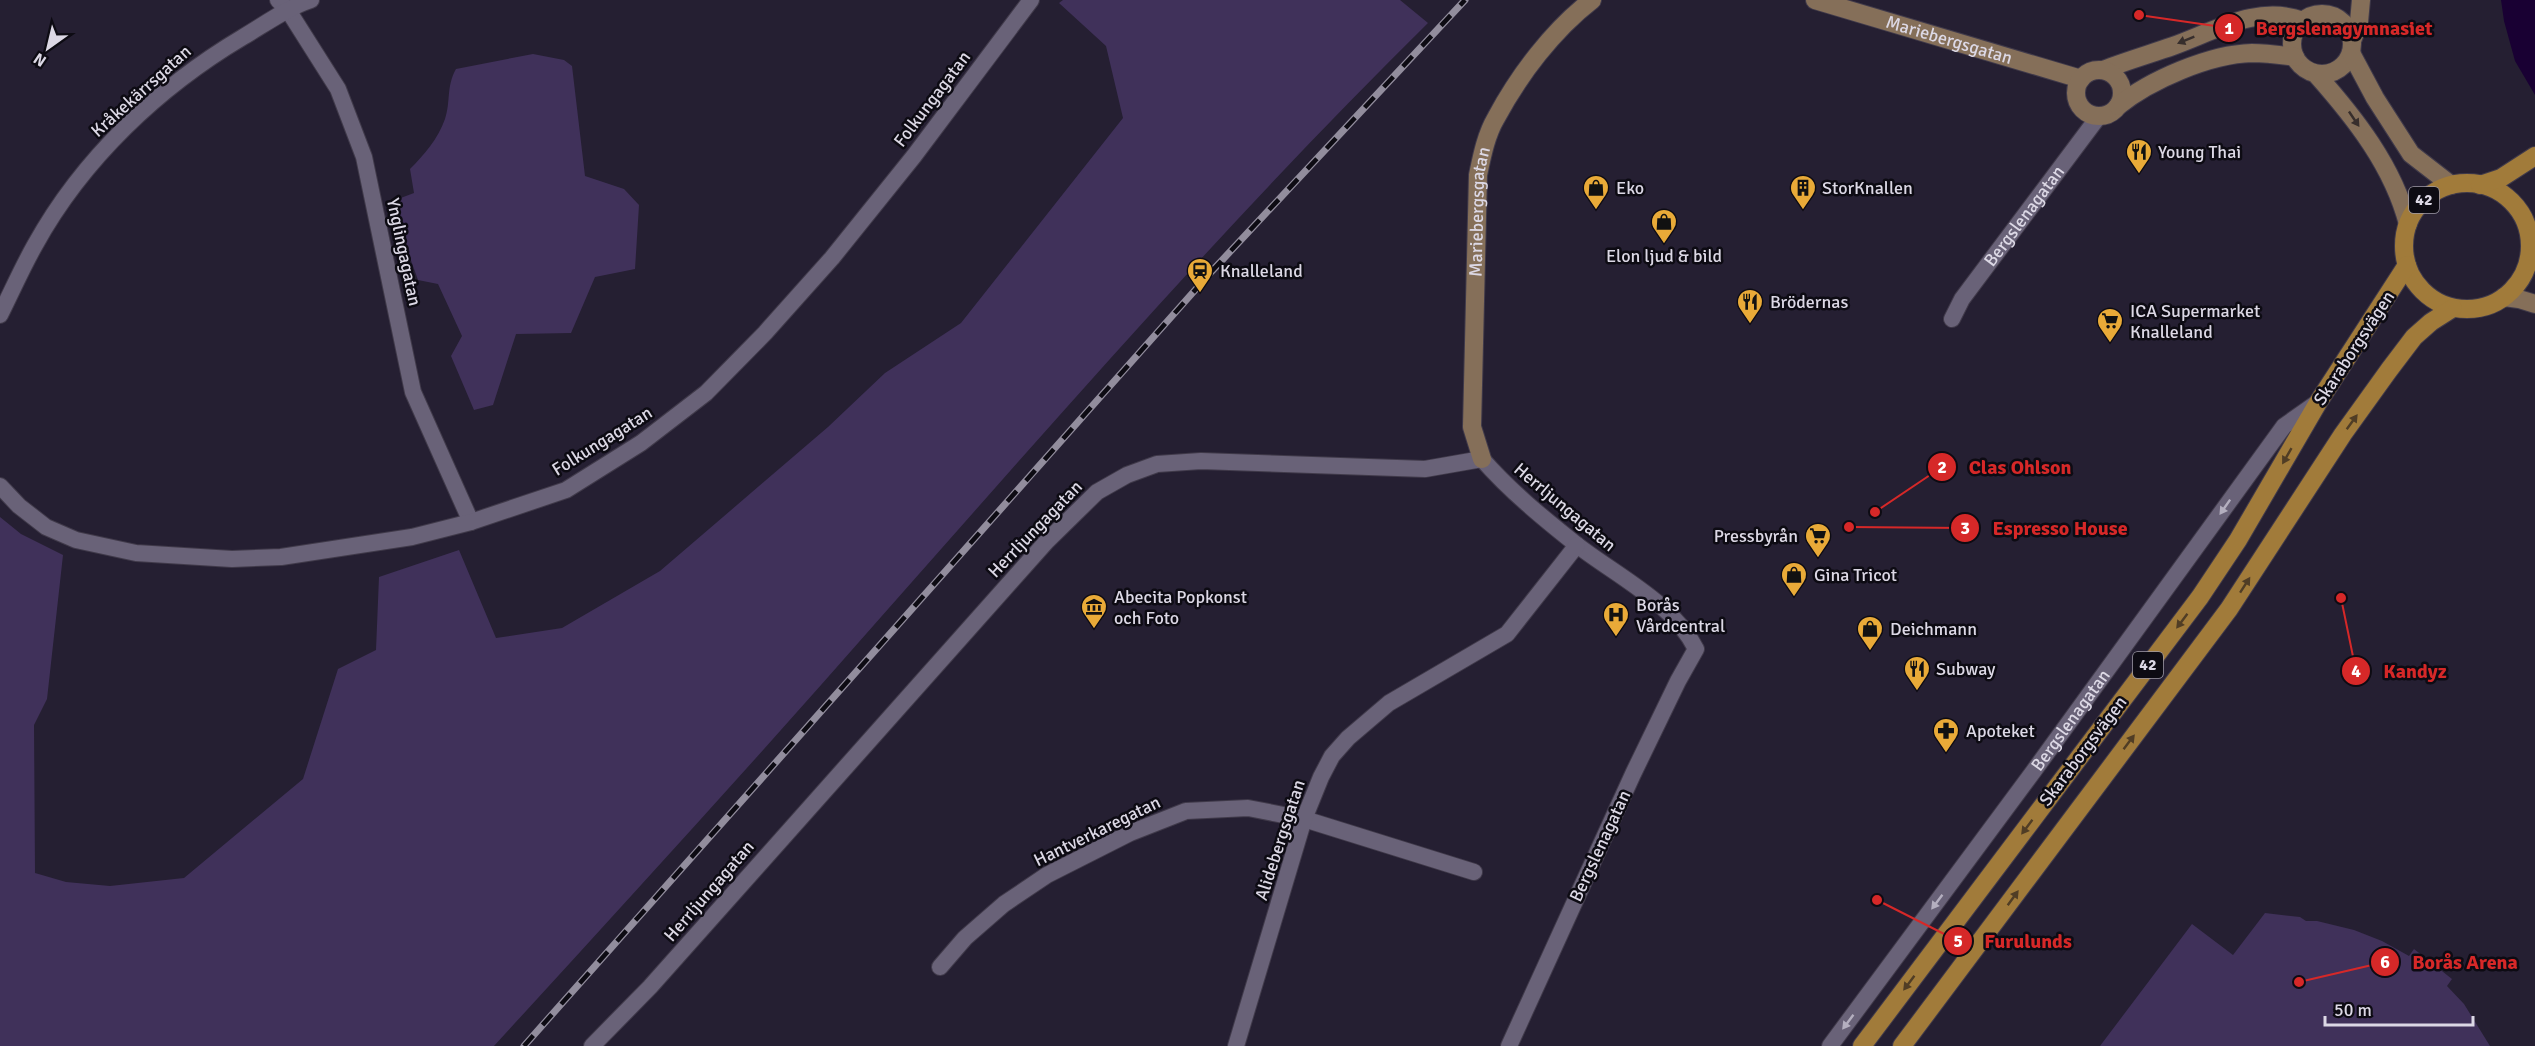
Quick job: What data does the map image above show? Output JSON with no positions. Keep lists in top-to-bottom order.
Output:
{
  "streets": {
    "main road": ["42", "Skaraborgsvägen"],
    "street": [
      "Mariebergsgatan",
      "Kråkekärrsgatan",
      "Folkungagatan",
      "Bergslenagatan",
      "Ynglingagatan",
      "Herrljungagatan",
      "Hantverkaregatan",
      "Alidebergsgatan"
    ]
  },
  "crossings": [
    ["Mariebergsgatan", "Bergslenagatan"],
    ["Mariebergsgatan", "Herrljungagatan"],
    ["Kråkekärrsgatan", "Ynglingagatan"],
    ["Folkungagatan", "Ynglingagatan"],
    ["42", "Skaraborgsvägen"],
    ["Bergslenagatan", "Skaraborgsvägen"],
    ["Bergslenagatan", "Herrljungagatan"],
    ["Herrljungagatan", "Alidebergsgatan"],
    ["Hantverkaregatan", "Alidebergsgatan"]
  ],
  "one_way": ["Bergslenagatan"],
  "places": {
    "other": [
      "Bergslenagymnasiet",
      "Clas Ohlson",
      "Espresso House",
      "Kandyz",
      "Furulunds",
      "Borås Arena"
    ],
    "restaurant": ["Young Thai", "Brödernas", "Subway"],
    "shop": [
      "Eko",
      "Elon ljud & bild",
      "Gina Tricot",
      "Deichmann"
    ],
    "building": ["StorKnallen"],
    "station": ["Knalleland"],
    "supermarket": ["ICA Supermarket Knalleland", "Pressbyrån"],
    "museum": ["Abecita Popkonst och Foto"],
    "hospital": ["Borås Vårdcentral"],
    "pharmacy": ["Apoteket"]
  },
  "scale_bar": "50 m",
  "north": "bottom left"
}
